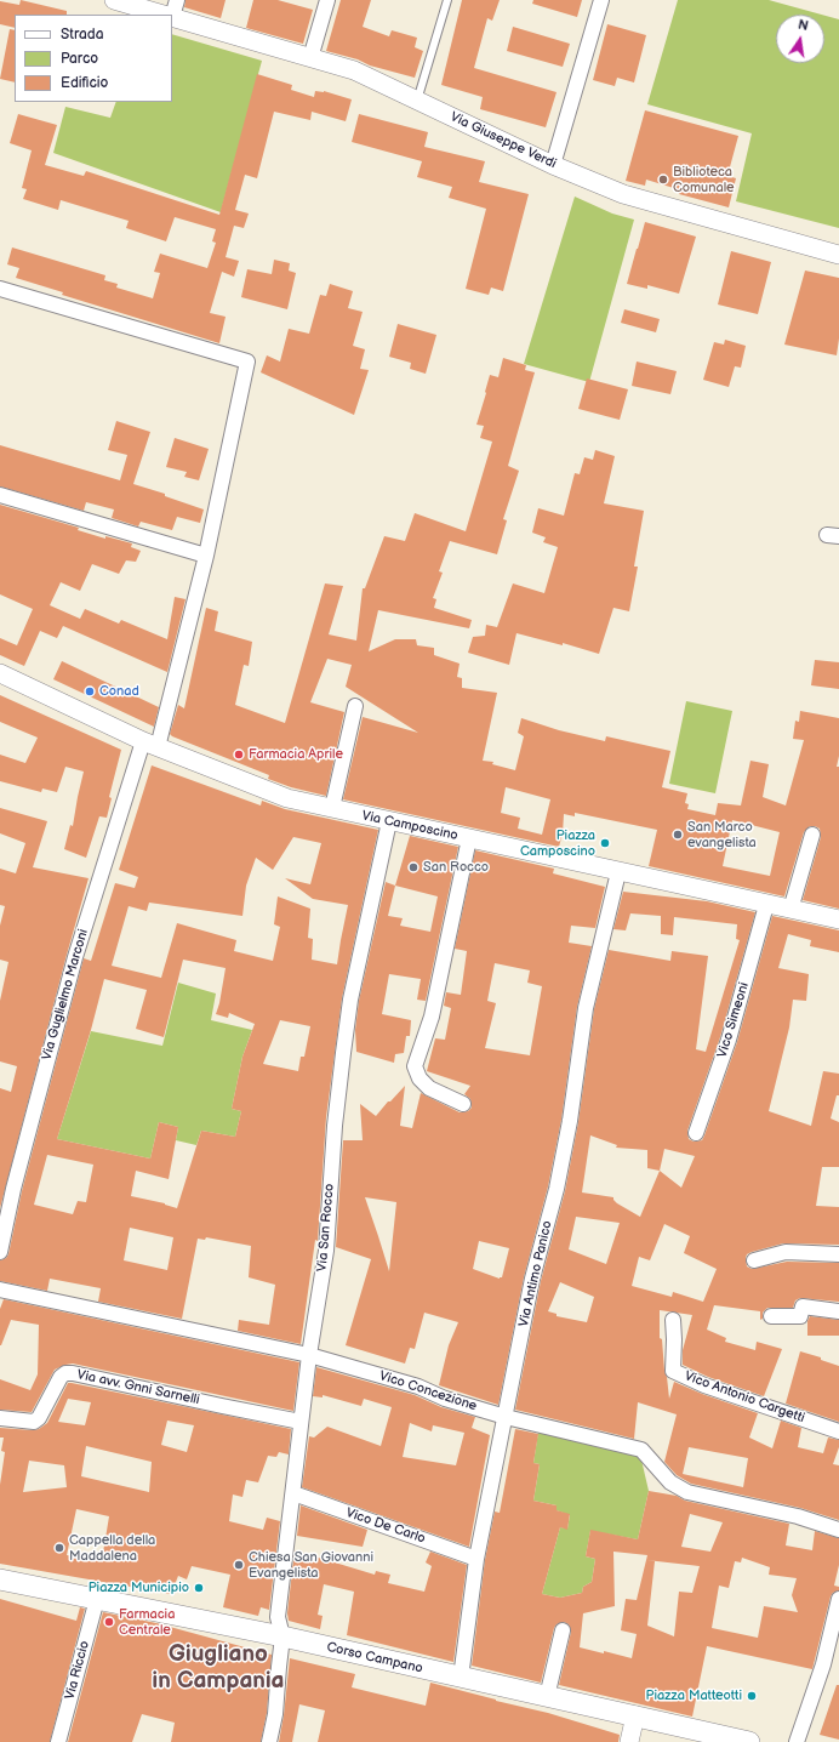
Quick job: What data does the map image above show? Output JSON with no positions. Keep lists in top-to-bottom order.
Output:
{
  "streets": {
    "main road": ["Corso Campano"],
    "street": [
      "Via Giuseppe Verdi",
      "Via Camposcino",
      "Via Guglielmo Marconi",
      "Vico Simeoni",
      "Via San Rocco",
      "Via Antimo Panico",
      "Via avv. Gnni Sarnelli",
      "Vico Concezione",
      "Vico Antonio Cargetti",
      "Vico De Carlo",
      "Via Riccio"
    ]
  },
  "crossings": [
    ["Via Camposcino", "Via Guglielmo Marconi"],
    ["Via Camposcino", "Vico Simeoni"],
    ["Via Camposcino", "Via San Rocco"],
    ["Via Camposcino", "Via Antimo Panico"],
    ["Via San Rocco", "Via avv. Gnni Sarnelli"],
    ["Via San Rocco", "Vico Concezione"],
    ["Via San Rocco", "Vico De Carlo"],
    ["Via San Rocco", "Corso Campano"],
    ["Via Antimo Panico", "Vico Concezione"],
    ["Via Antimo Panico", "Vico De Carlo"],
    ["Via Antimo Panico", "Corso Campano"],
    ["Corso Campano", "Via Riccio"]
  ],
  "districts": ["Giugliano in Campania"],
  "places": [
    "Biblioteca Comunale",
    "Conad",
    "Farmacia Aprile",
    "San Marco evangelista",
    "Piazza Camposcino",
    "San Rocco",
    "Cappella della Maddalena",
    "Chiesa San Giovanni Evangelista",
    "Piazza Municipio",
    "Farmacia Centrale",
    "Piazza Matteotti"
  ],
  "legend": ["Strada", "Parco", "Edificio"],
  "north": "top"
}
